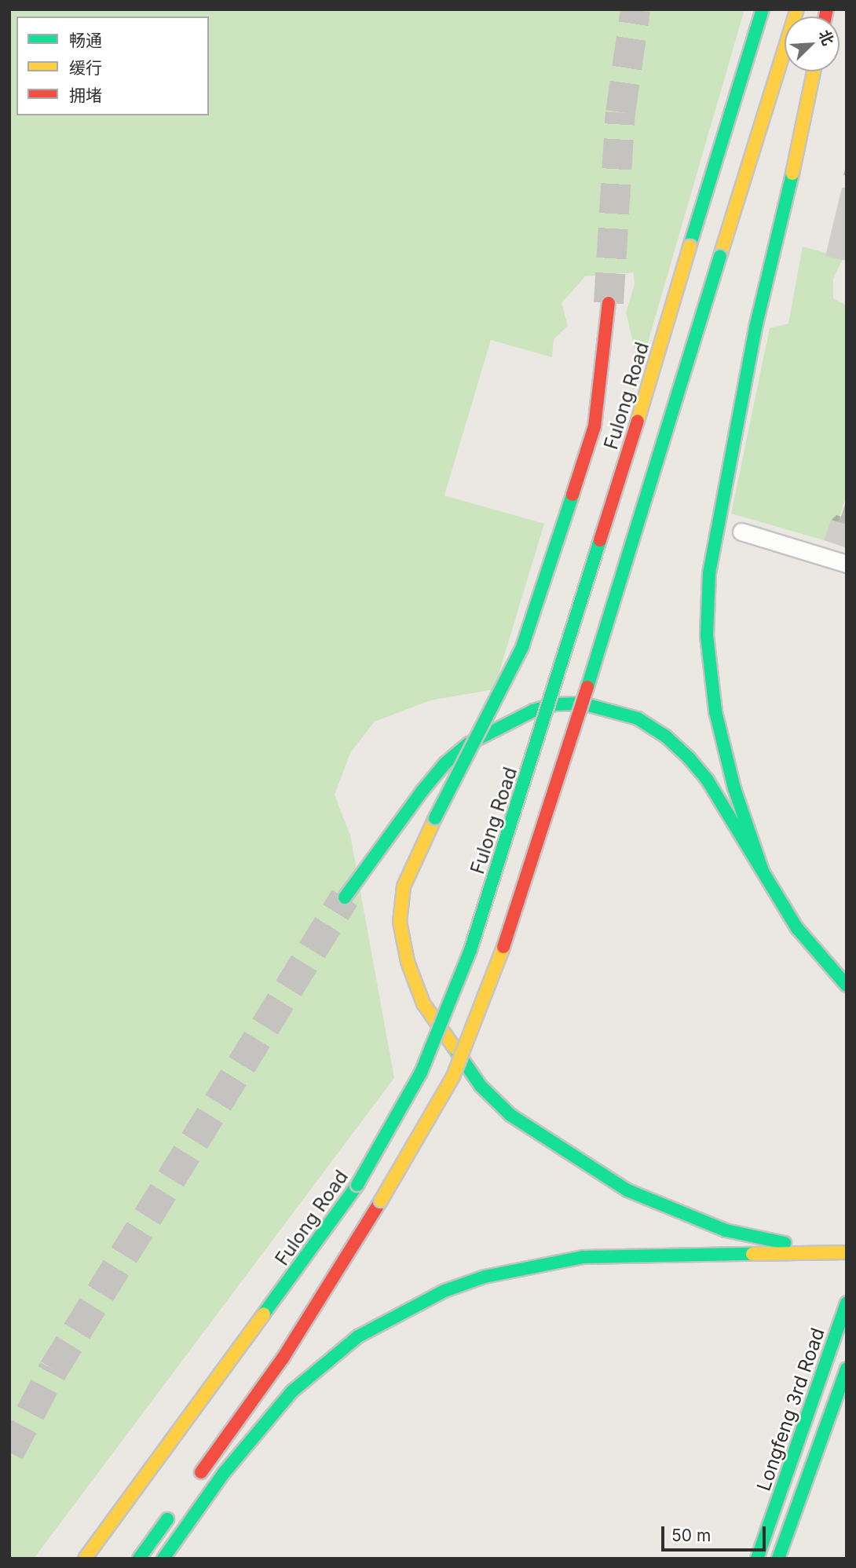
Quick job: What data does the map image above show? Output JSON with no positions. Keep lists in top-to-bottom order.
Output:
{
  "streets": {
    "main road": ["Fulong Road", "Longfeng 3rd Road"]
  },
  "legend": ["畅通", "缓行", "拥堵"],
  "scale_bar": "50 m",
  "north": "top right"
}
